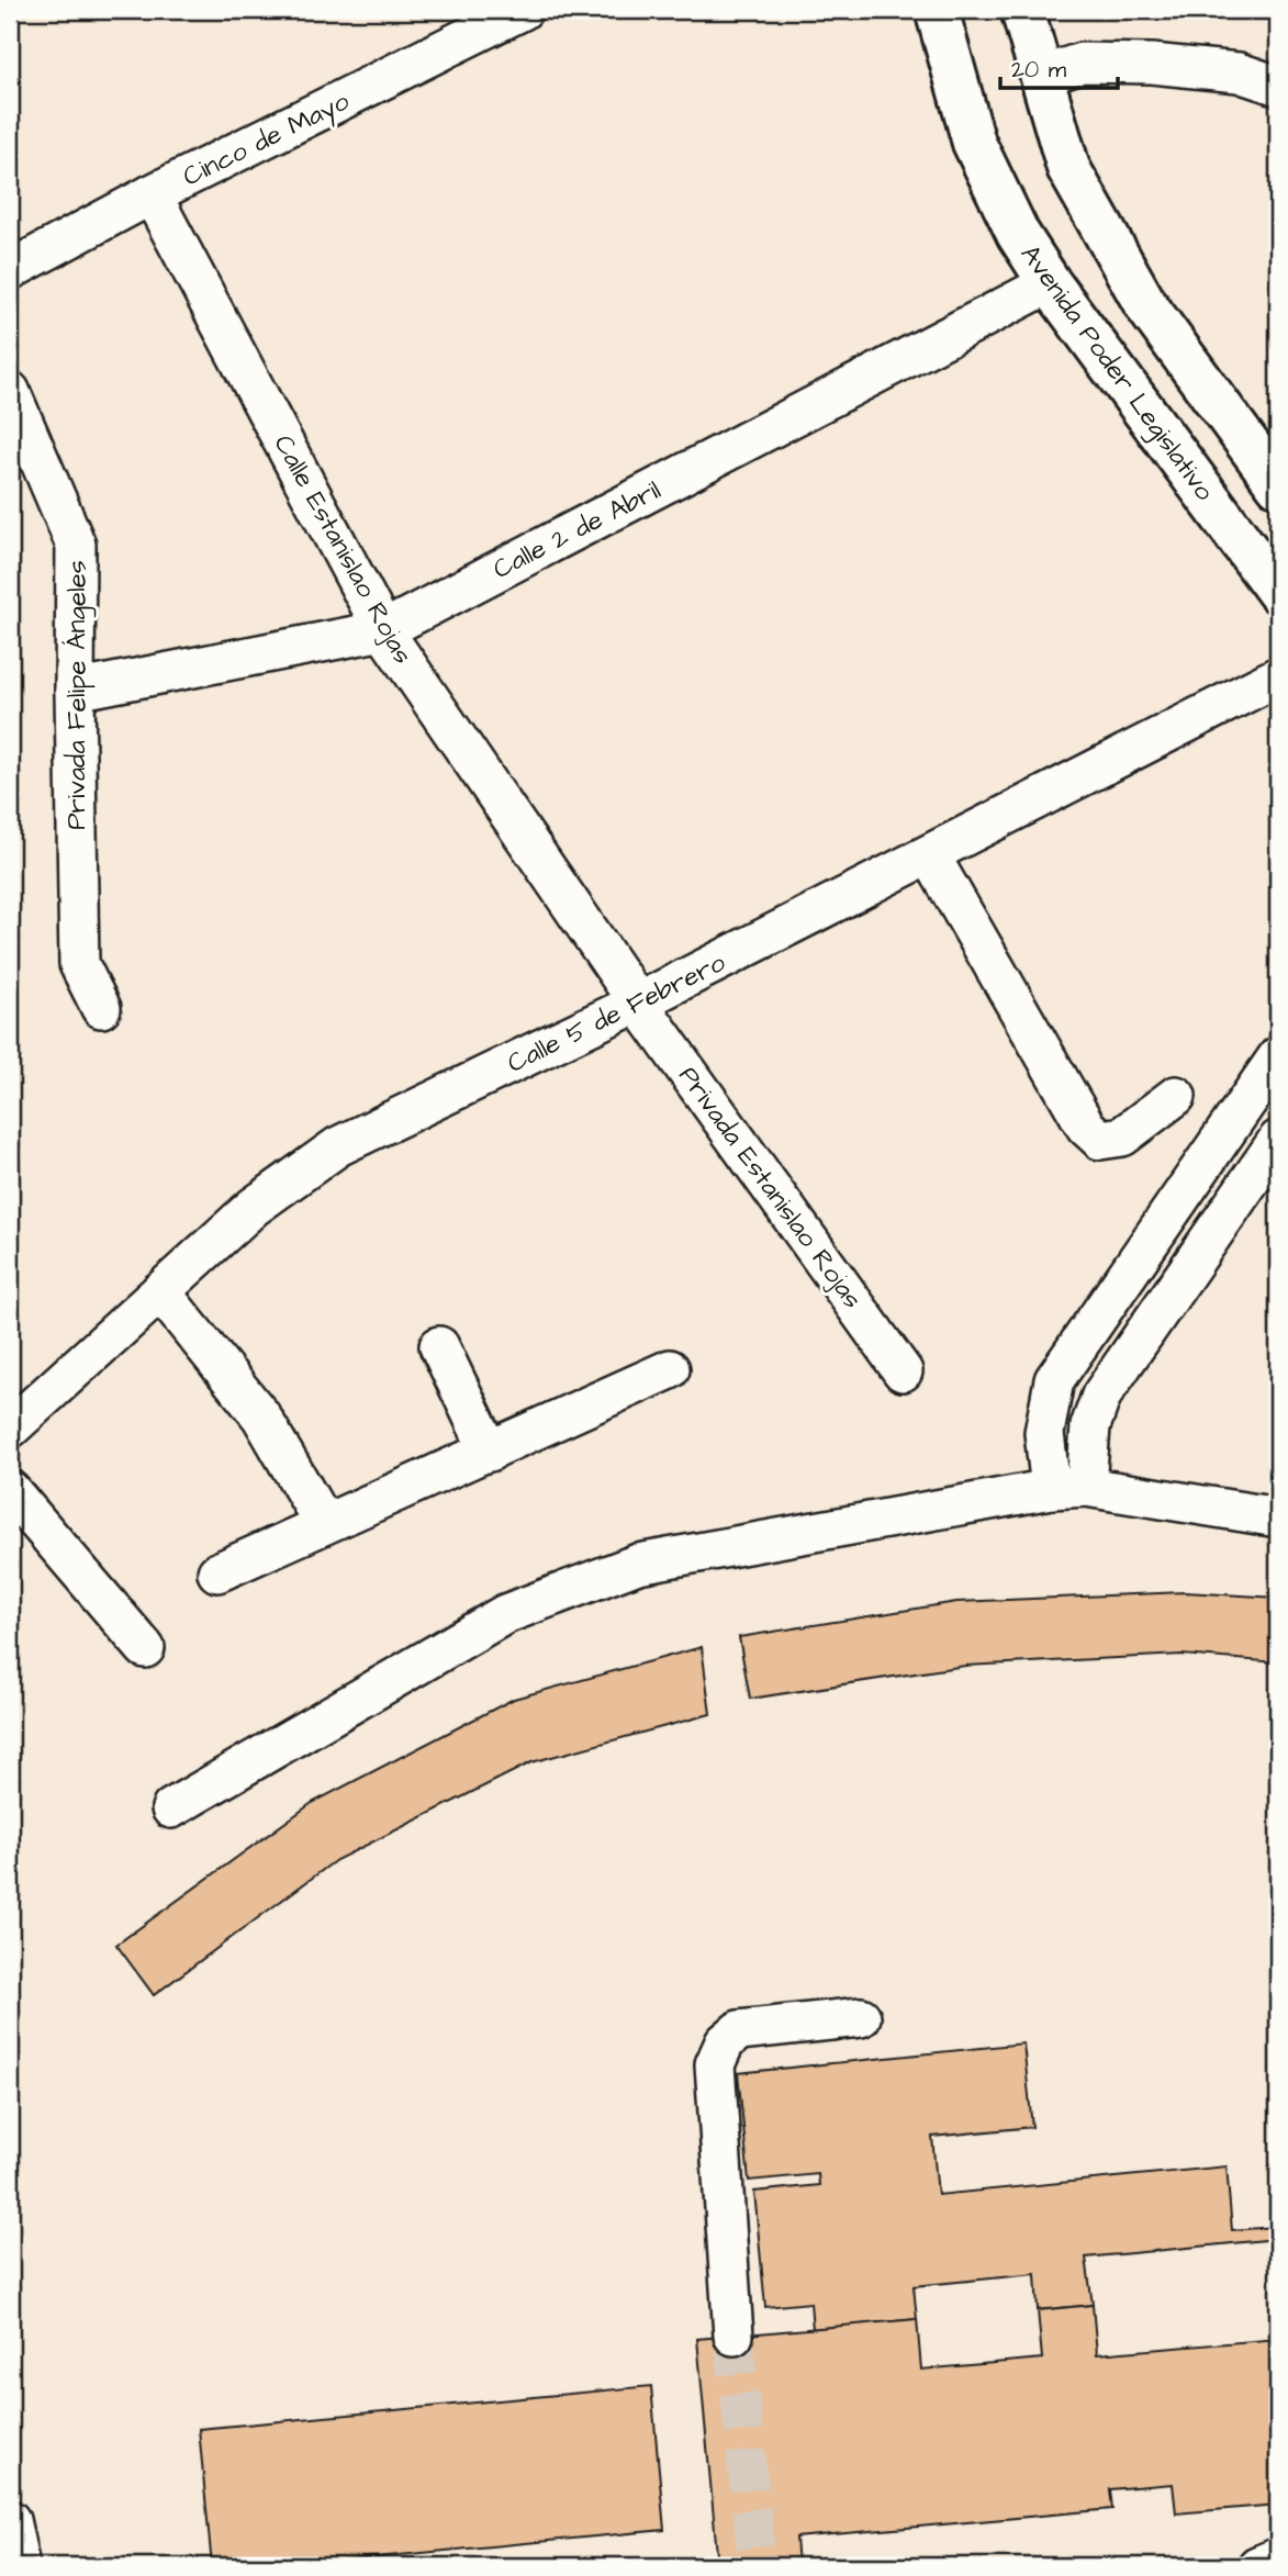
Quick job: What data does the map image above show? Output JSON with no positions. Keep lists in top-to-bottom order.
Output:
{
  "streets": {
    "main road": ["Avenida Poder Legislativo"],
    "street": [
      "Cinco de Mayo",
      "Calle 2 de Abril",
      "Calle Estanislao Rojas",
      "Privada Felipe Ángeles",
      "Calle 5 de Febrero",
      "Privada Estanislao Rojas"
    ]
  },
  "crossings": [
    ["Cinco de Mayo", "Calle Estanislao Rojas"],
    ["Avenida Poder Legislativo", "Calle 2 de Abril"],
    ["Calle 2 de Abril", "Calle Estanislao Rojas"],
    ["Calle 2 de Abril", "Privada Felipe Ángeles"],
    ["Calle Estanislao Rojas", "Calle 5 de Febrero"],
    ["Calle Estanislao Rojas", "Privada Estanislao Rojas"],
    ["Calle 5 de Febrero", "Privada Estanislao Rojas"]
  ],
  "scale_bar": "20 m"
}
